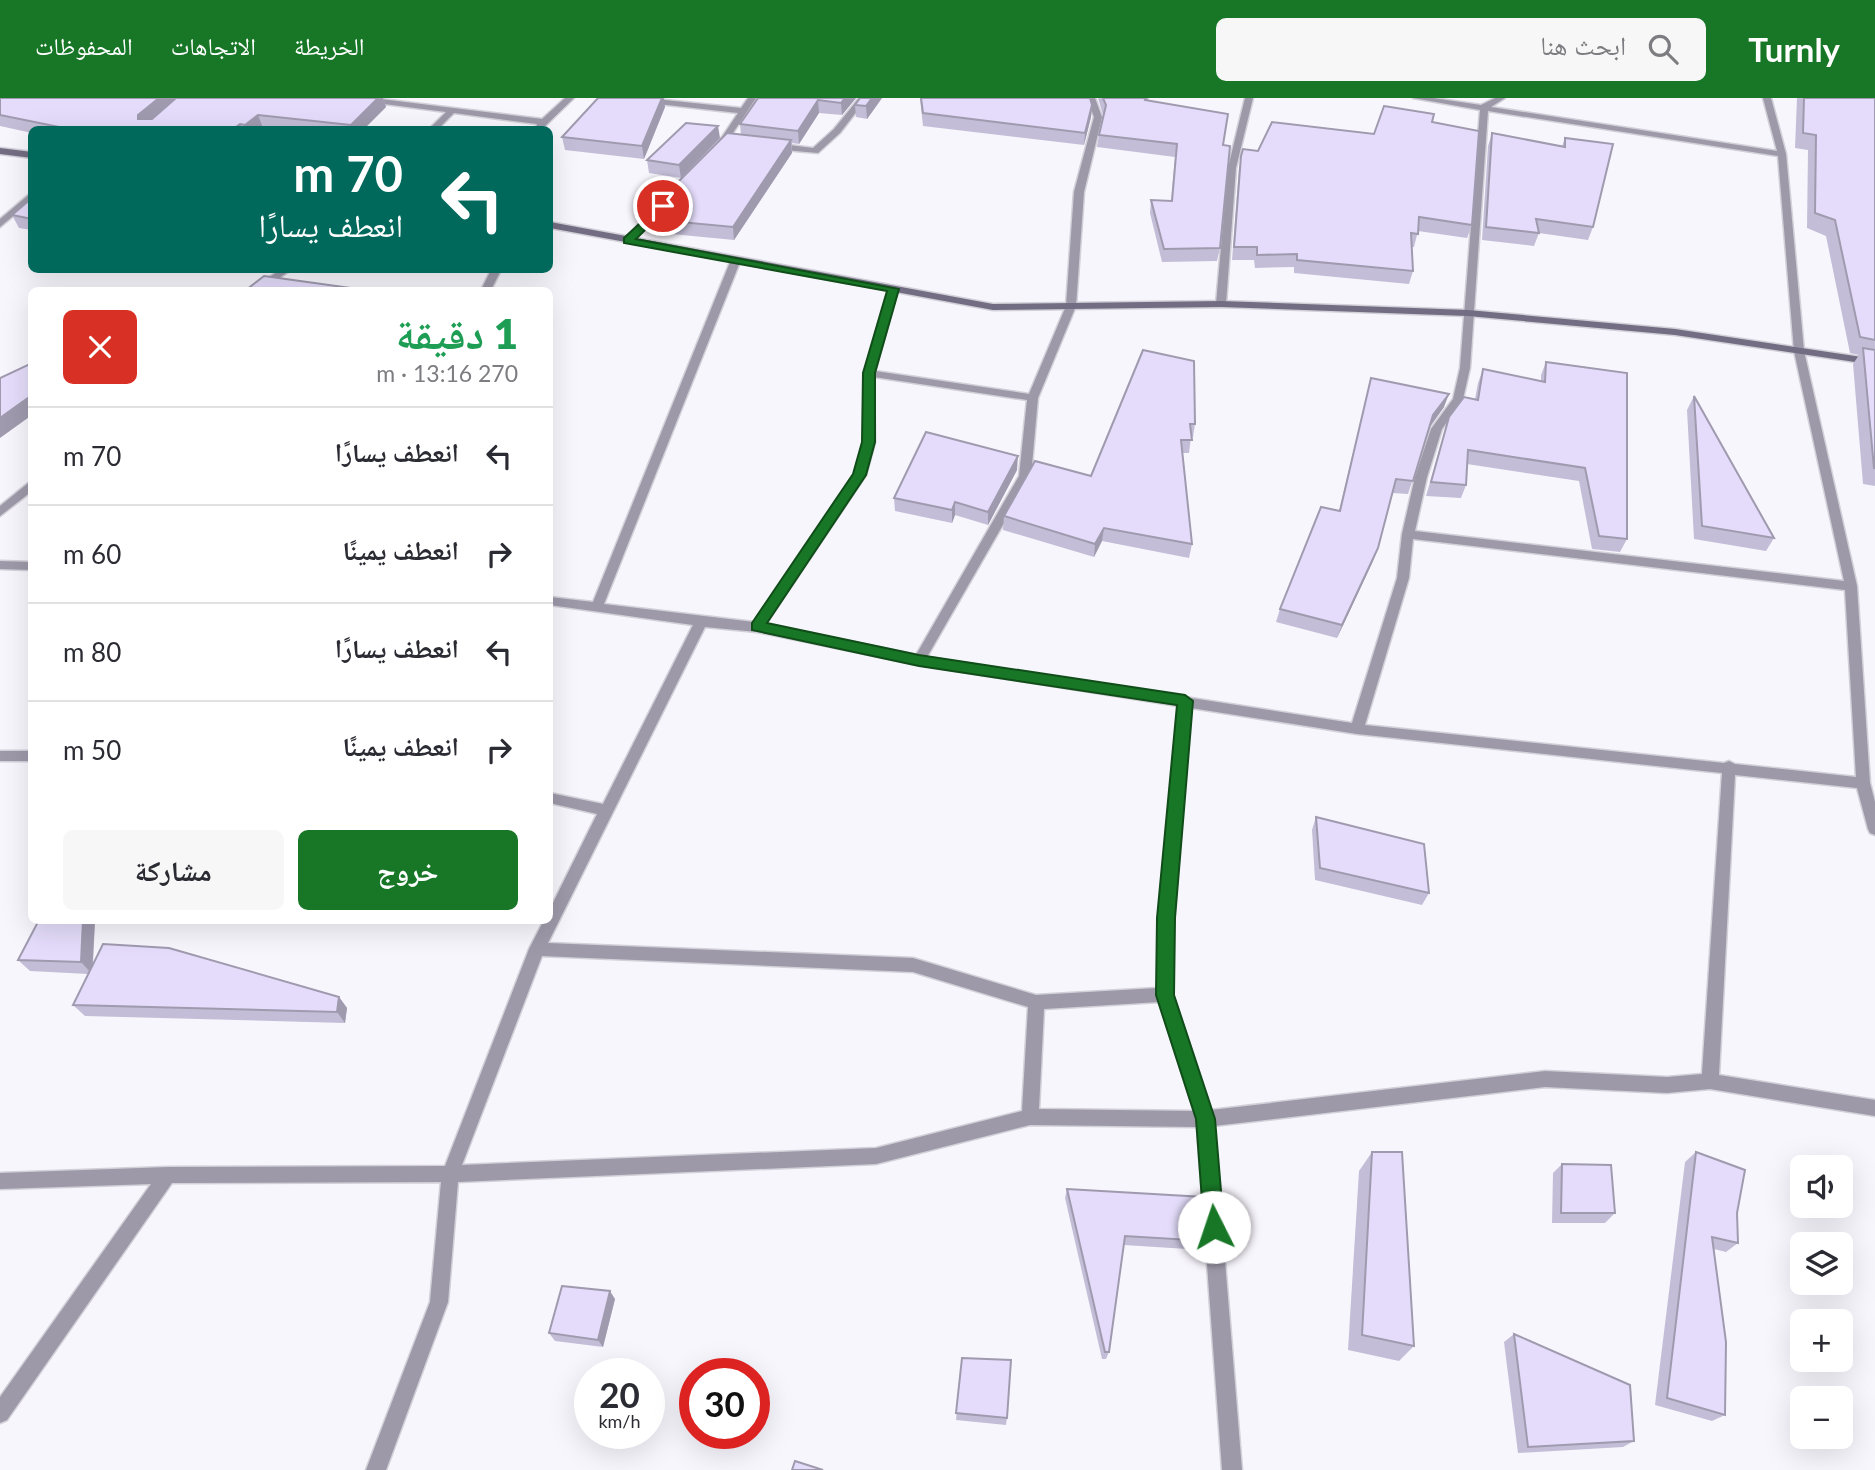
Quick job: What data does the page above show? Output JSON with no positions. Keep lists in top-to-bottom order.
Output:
{
  "page": {
    "header": "Turnly",
    "search": "ابحث هنا",
    "nav": ["الخريطة", "الاتجاهات", "المحفوظات"],
    "turn": ["70 m", "انعطف يسارًا"],
    "heading": ["1 دقيقة", "270 m · 13:16"],
    "list": [
      {
        "name": "انعطف يسارًا",
        "value": "70 m"
      },
      {
        "name": "انعطف يمينًا",
        "value": "60 m"
      },
      {
        "name": "انعطف يسارًا",
        "value": "80 m"
      },
      {
        "name": "انعطف يمينًا",
        "value": "50 m"
      }
    ],
    "buttons": ["خروج", "مشاركة"],
    "map_buttons": ["+", "−"],
    "speed": "20 km/h",
    "limit": "30"
  }
}
